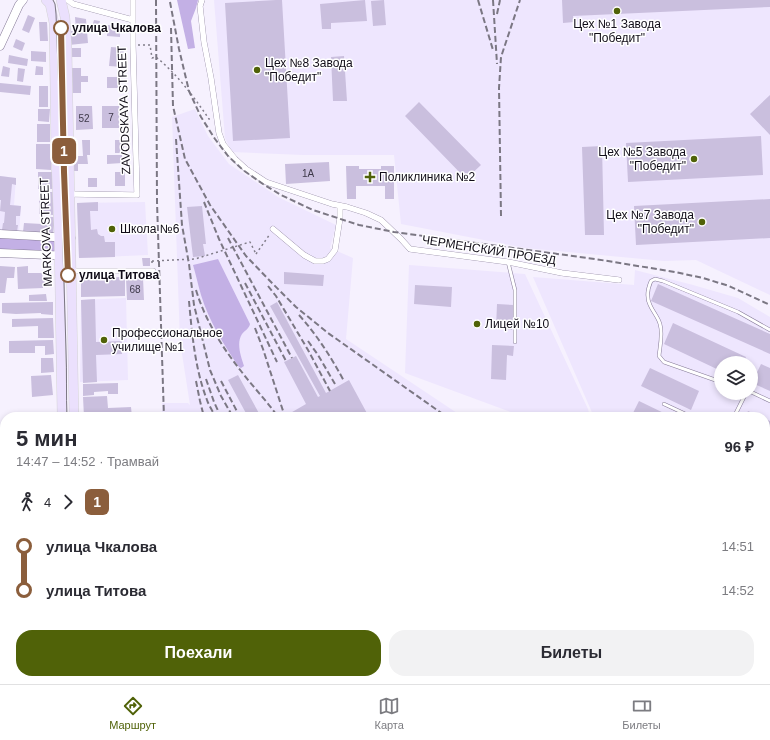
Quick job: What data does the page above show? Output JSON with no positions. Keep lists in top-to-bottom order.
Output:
{
  "streets": {
    "main road": ["MARKOVA STREET"],
    "street": ["ZAVODSKAYA STREET", "ЧЕРМЕНСКИЙ ПРОЕЗД"]
  },
  "crossings": [
    ["ZAVODSKAYA STREET", "MARKOVA STREET"]
  ],
  "places": {
    "other": [
      "Цех №1 Завода \"Победит\"",
      "улица Чкалова",
      "Цех №8 Завода \"Победит\"",
      "Цех №5 Завода \"Победит\"",
      "Цех №7 Завода \"Победит\"",
      "Школа №6",
      "улица Титова",
      "Лицей №10",
      "Профессиональное училище №1"
    ],
    "health": ["Поликлиника №2"]
  },
  "lines": ["tram line 1"],
  "house_numbers": [
    "7",
    "52",
    "1А",
    "68"
  ],
  "page": {
    "on_map": "1",
    "heading": ["5 мин", "14:47 – 14:52 · Трамвай", "96 ₽"],
    "legs": ["4", "1"],
    "list": [
      {
        "name": "улица Чкалова",
        "value": "14:51"
      },
      {
        "name": "улица Титова",
        "value": "14:52"
      }
    ],
    "buttons": ["Поехали", "Билеты"],
    "tabs": ["Маршрут", "Карта", "Билеты"]
  }
}
